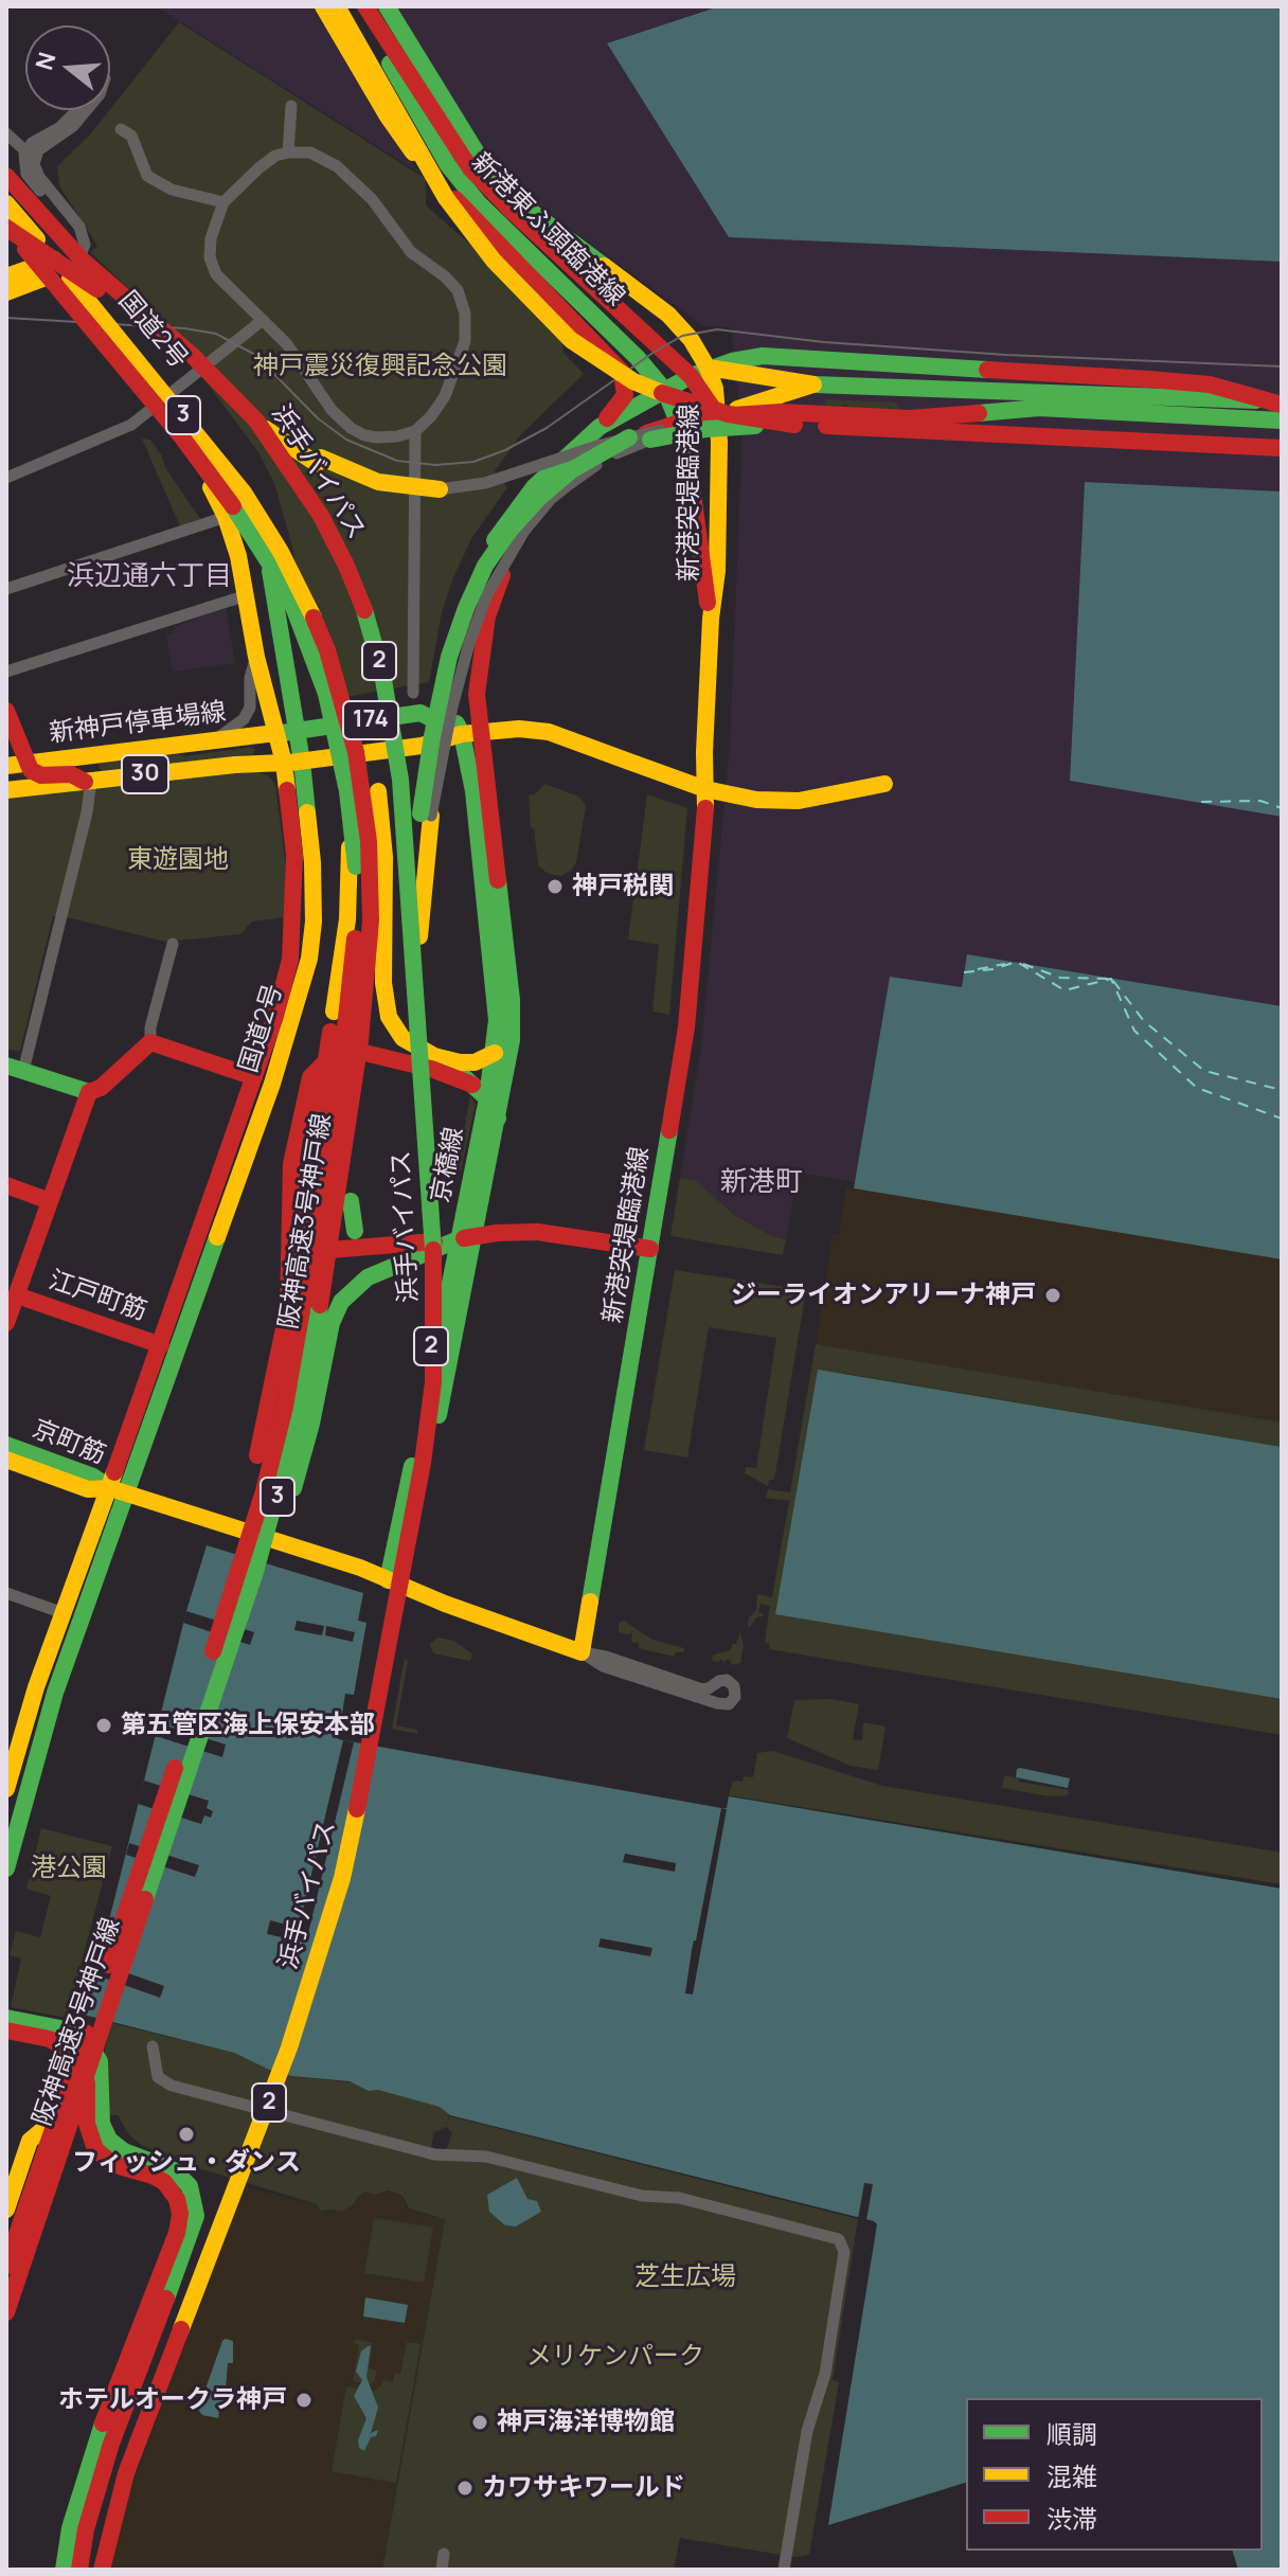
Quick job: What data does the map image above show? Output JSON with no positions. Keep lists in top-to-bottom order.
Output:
{
  "streets": {
    "main road": [
      "新港東ふ頭臨港線",
      "国道2号",
      "3",
      "浜手バイパス",
      "新港突堤臨港線",
      "2",
      "174",
      "新神戸停車場線",
      "30",
      "京橋線",
      "阪神高速3号神戸線",
      "江戸町筋",
      "京町筋"
    ]
  },
  "crossings": [
    ["新港東ふ頭臨港線", "新港突堤臨港線"],
    ["国道2号", "浜手バイパス"],
    ["国道2号", "174"],
    ["国道2号", "新神戸停車場線"],
    ["国道2号", "阪神高速3号神戸線"],
    ["国道2号", "江戸町筋"],
    ["国道2号", "京町筋"],
    ["3", "京橋線"],
    ["3", "阪神高速3号神戸線"],
    ["浜手バイパス", "阪神高速3号神戸線"],
    ["新港突堤臨港線", "174"],
    ["新港突堤臨港線", "京橋線"],
    ["174", "新神戸停車場線"],
    ["174", "京橋線"]
  ],
  "districts": ["浜辺通六丁目", "新港町"],
  "parks": [
    "神戸震災復興記念公園",
    "東遊園地",
    "港公園",
    "芝生広場",
    "メリケンパーク"
  ],
  "places": [
    "神戸税関",
    "ジーライオンアリーナ神戸",
    "第五管区海上保安本部",
    "フィッシュ・ダンス",
    "ホテルオークラ神戸",
    "神戸海洋博物館",
    "カワサキワールド"
  ],
  "legend": ["順調", "混雑", "渋滞"],
  "north": "left"
}
